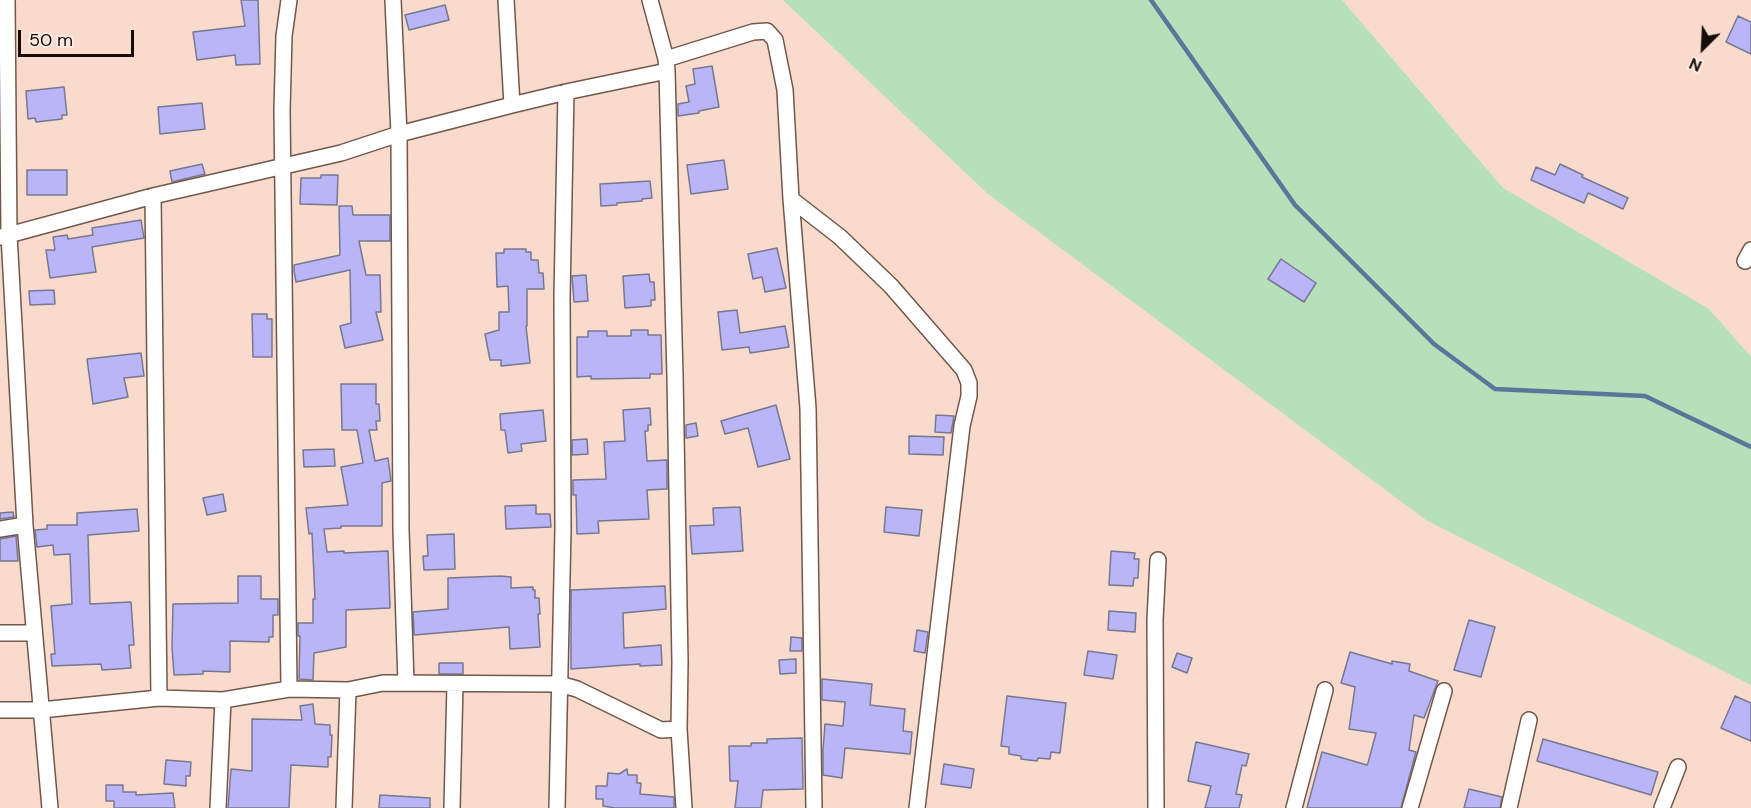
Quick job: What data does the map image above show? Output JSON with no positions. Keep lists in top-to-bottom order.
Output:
{
  "scale_bar": "50 m",
  "north": "bottom left"
}
